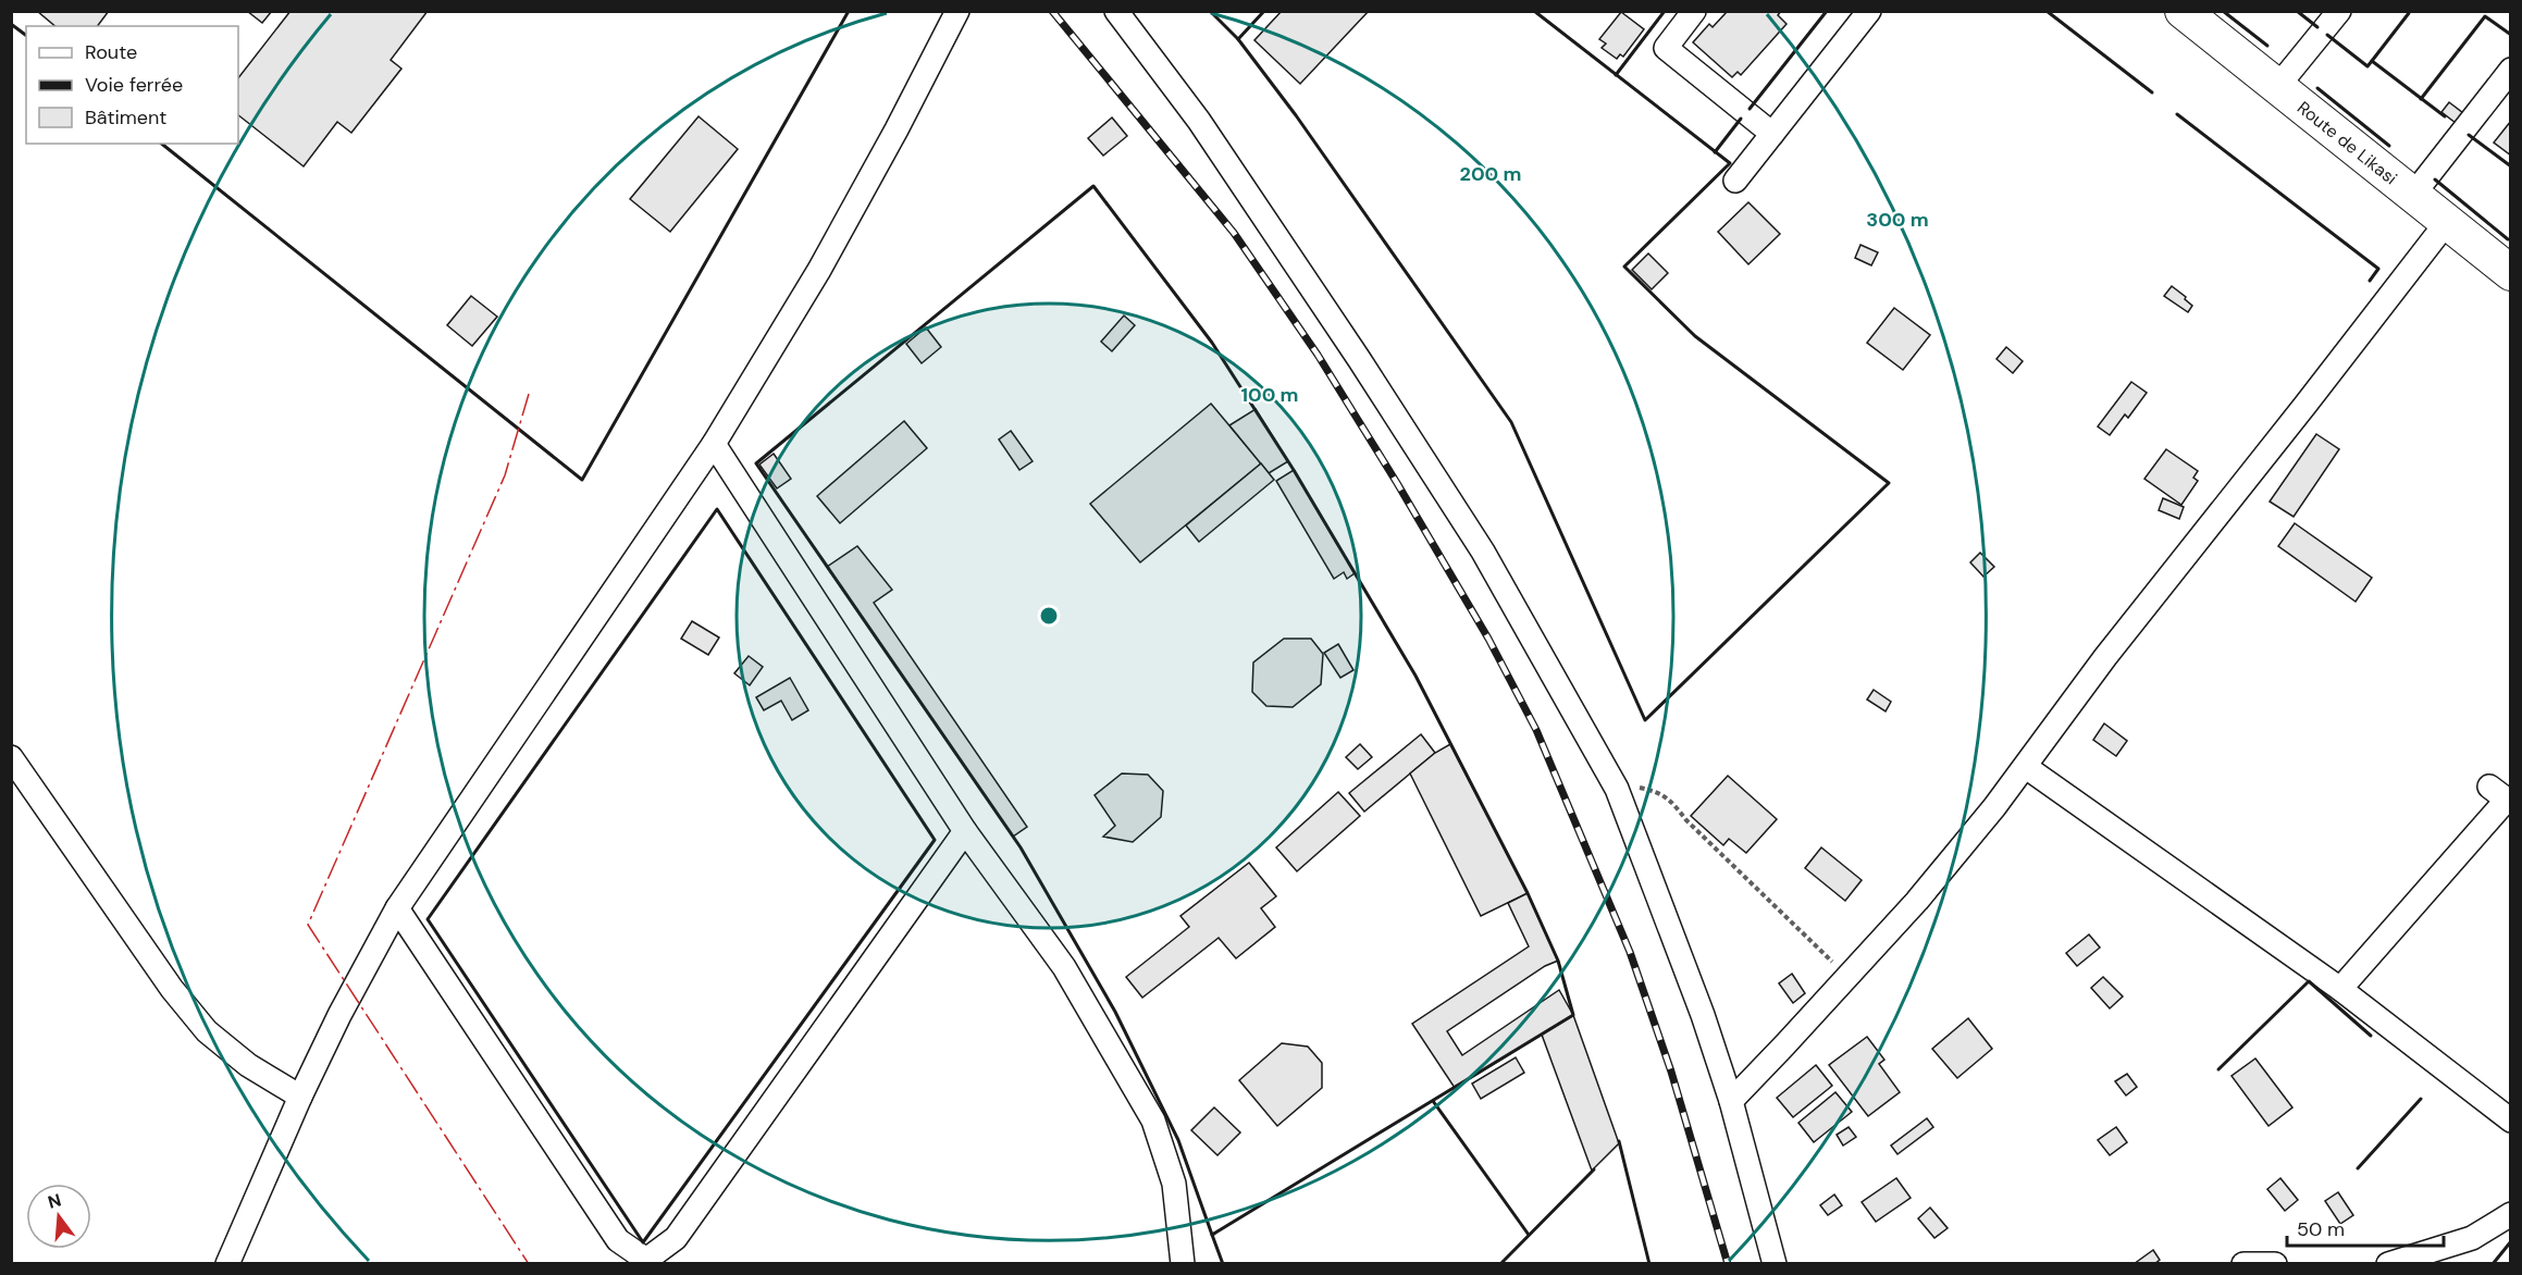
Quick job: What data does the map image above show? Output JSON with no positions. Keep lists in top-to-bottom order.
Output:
{
  "streets": {
    "highway": ["Route de Likasi"]
  },
  "legend": ["Route", "Voie ferrée", "Bâtiment"],
  "scale_bar": "50 m",
  "north": "top",
  "rings": ["200 m", "300 m", "100 m"]
}
